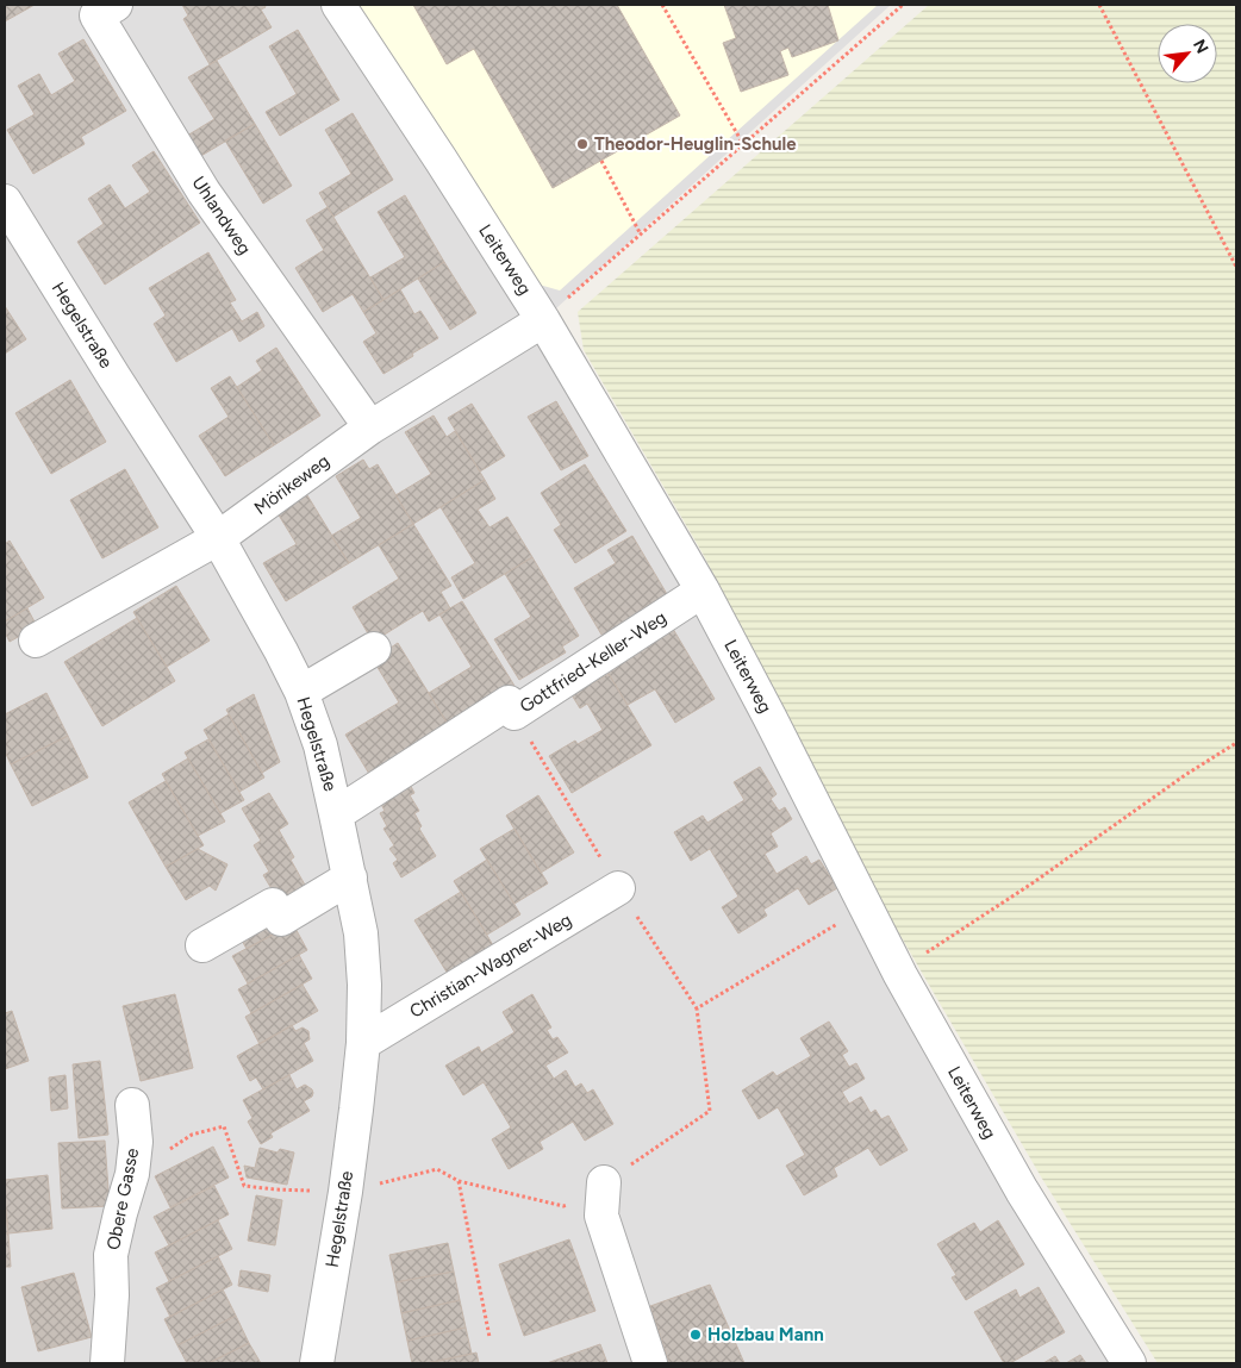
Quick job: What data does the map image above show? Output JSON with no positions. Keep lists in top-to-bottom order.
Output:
{
  "streets": {
    "street": [
      "Uhlandweg",
      "Leiterweg",
      "Hegelstraße",
      "Mörikeweg",
      "Gottfried-Keller-Weg",
      "Christian-Wagner-Weg",
      "Obere Gasse"
    ]
  },
  "crossings": [
    ["Uhlandweg", "Mörikeweg"],
    ["Leiterweg", "Mörikeweg"],
    ["Leiterweg", "Gottfried-Keller-Weg"],
    ["Hegelstraße", "Mörikeweg"],
    ["Hegelstraße", "Gottfried-Keller-Weg"],
    ["Hegelstraße", "Christian-Wagner-Weg"]
  ],
  "places": ["Theodor-Heuglin-Schule", "Holzbau Mann"],
  "north": "top right"
}
